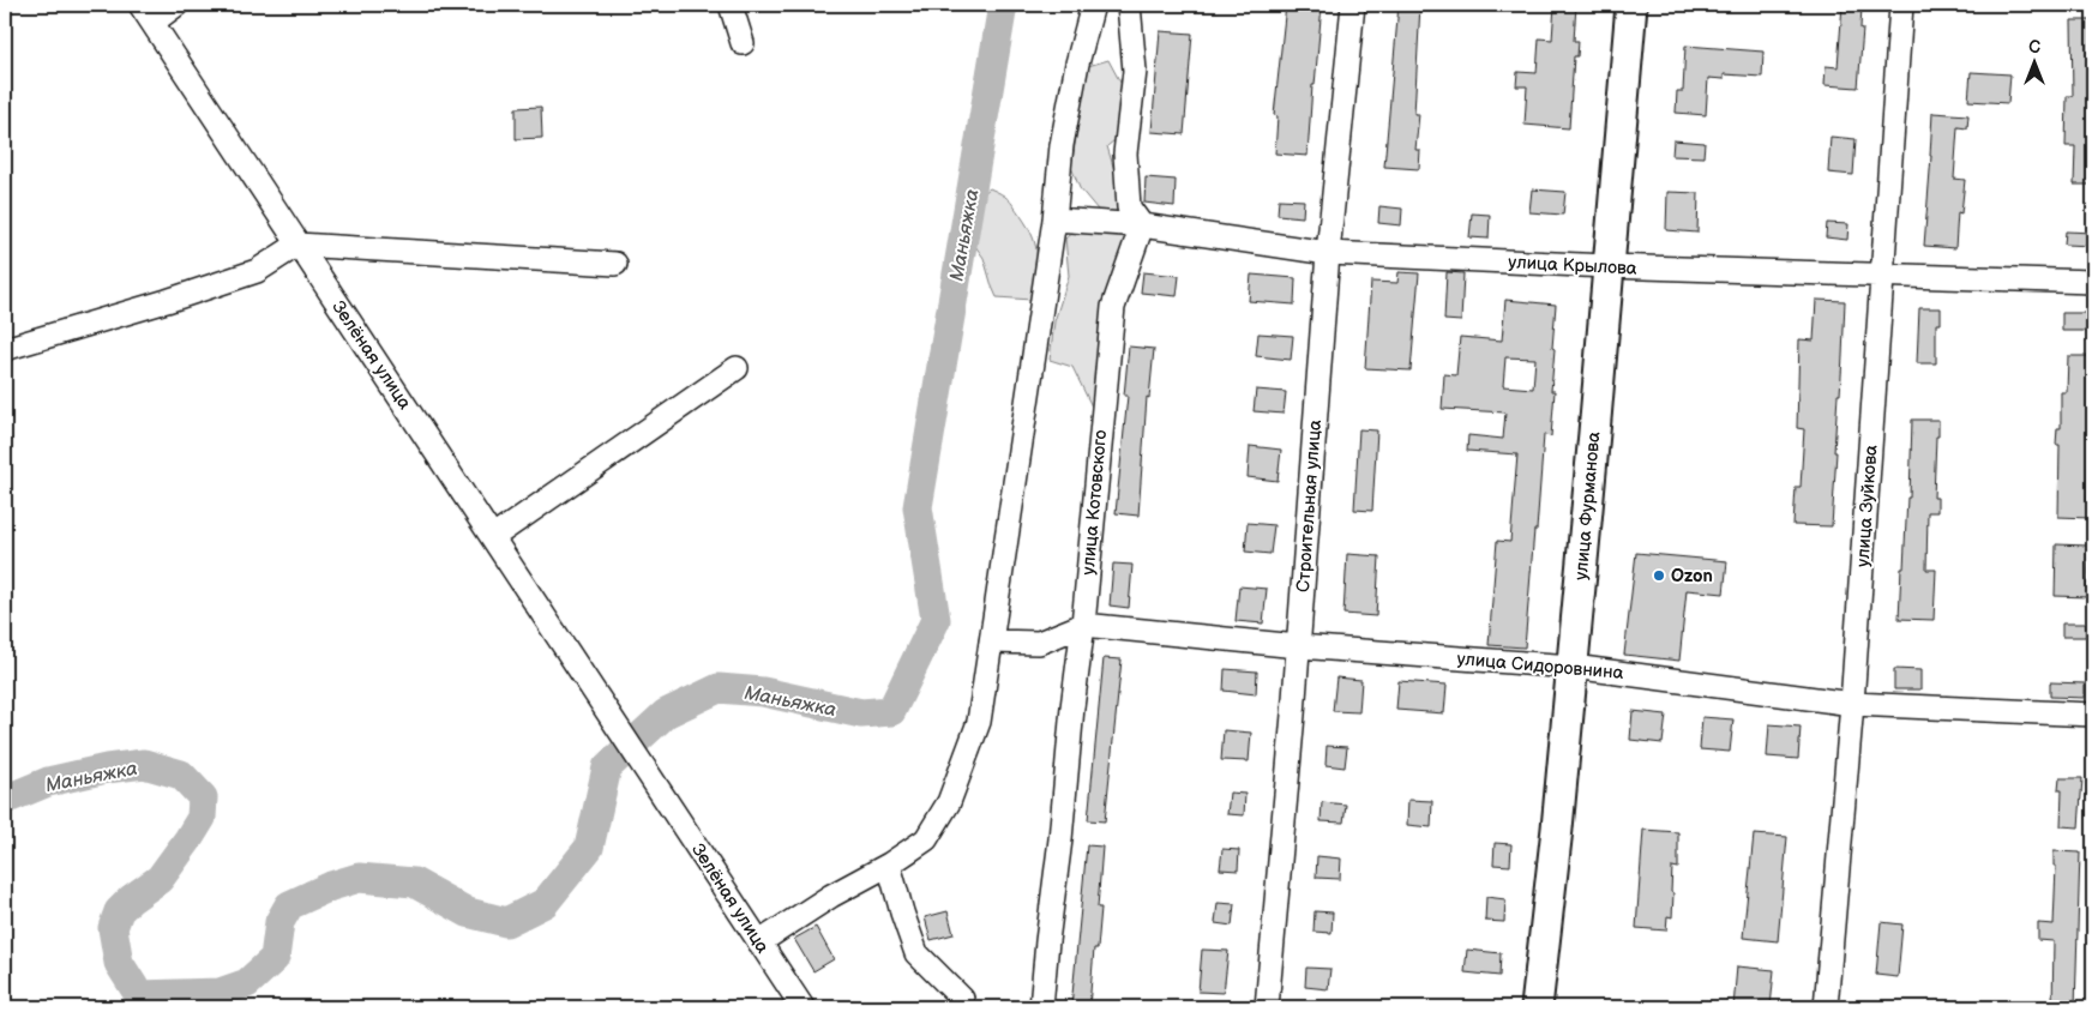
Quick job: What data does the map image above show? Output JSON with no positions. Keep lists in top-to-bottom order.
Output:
{
  "streets": {
    "main road": ["улица Фурманова"],
    "street": [
      "улица Крылова",
      "Зелёная улица",
      "улица Котовского",
      "Строительная улица",
      "улица Зуйкова",
      "улица Сидоровнина"
    ]
  },
  "crossings": [
    ["улица Крылова", "улица Котовского"],
    ["улица Крылова", "Строительная улица"],
    ["улица Крылова", "улица Фурманова"],
    ["улица Крылова", "улица Зуйкова"],
    ["улица Котовского", "улица Сидоровнина"],
    ["Строительная улица", "улица Сидоровнина"],
    ["улица Фурманова", "улица Сидоровнина"],
    ["улица Зуйкова", "улица Сидоровнина"]
  ],
  "water": ["Маньяжка"],
  "places": ["Ozon"],
  "north": "top"
}
